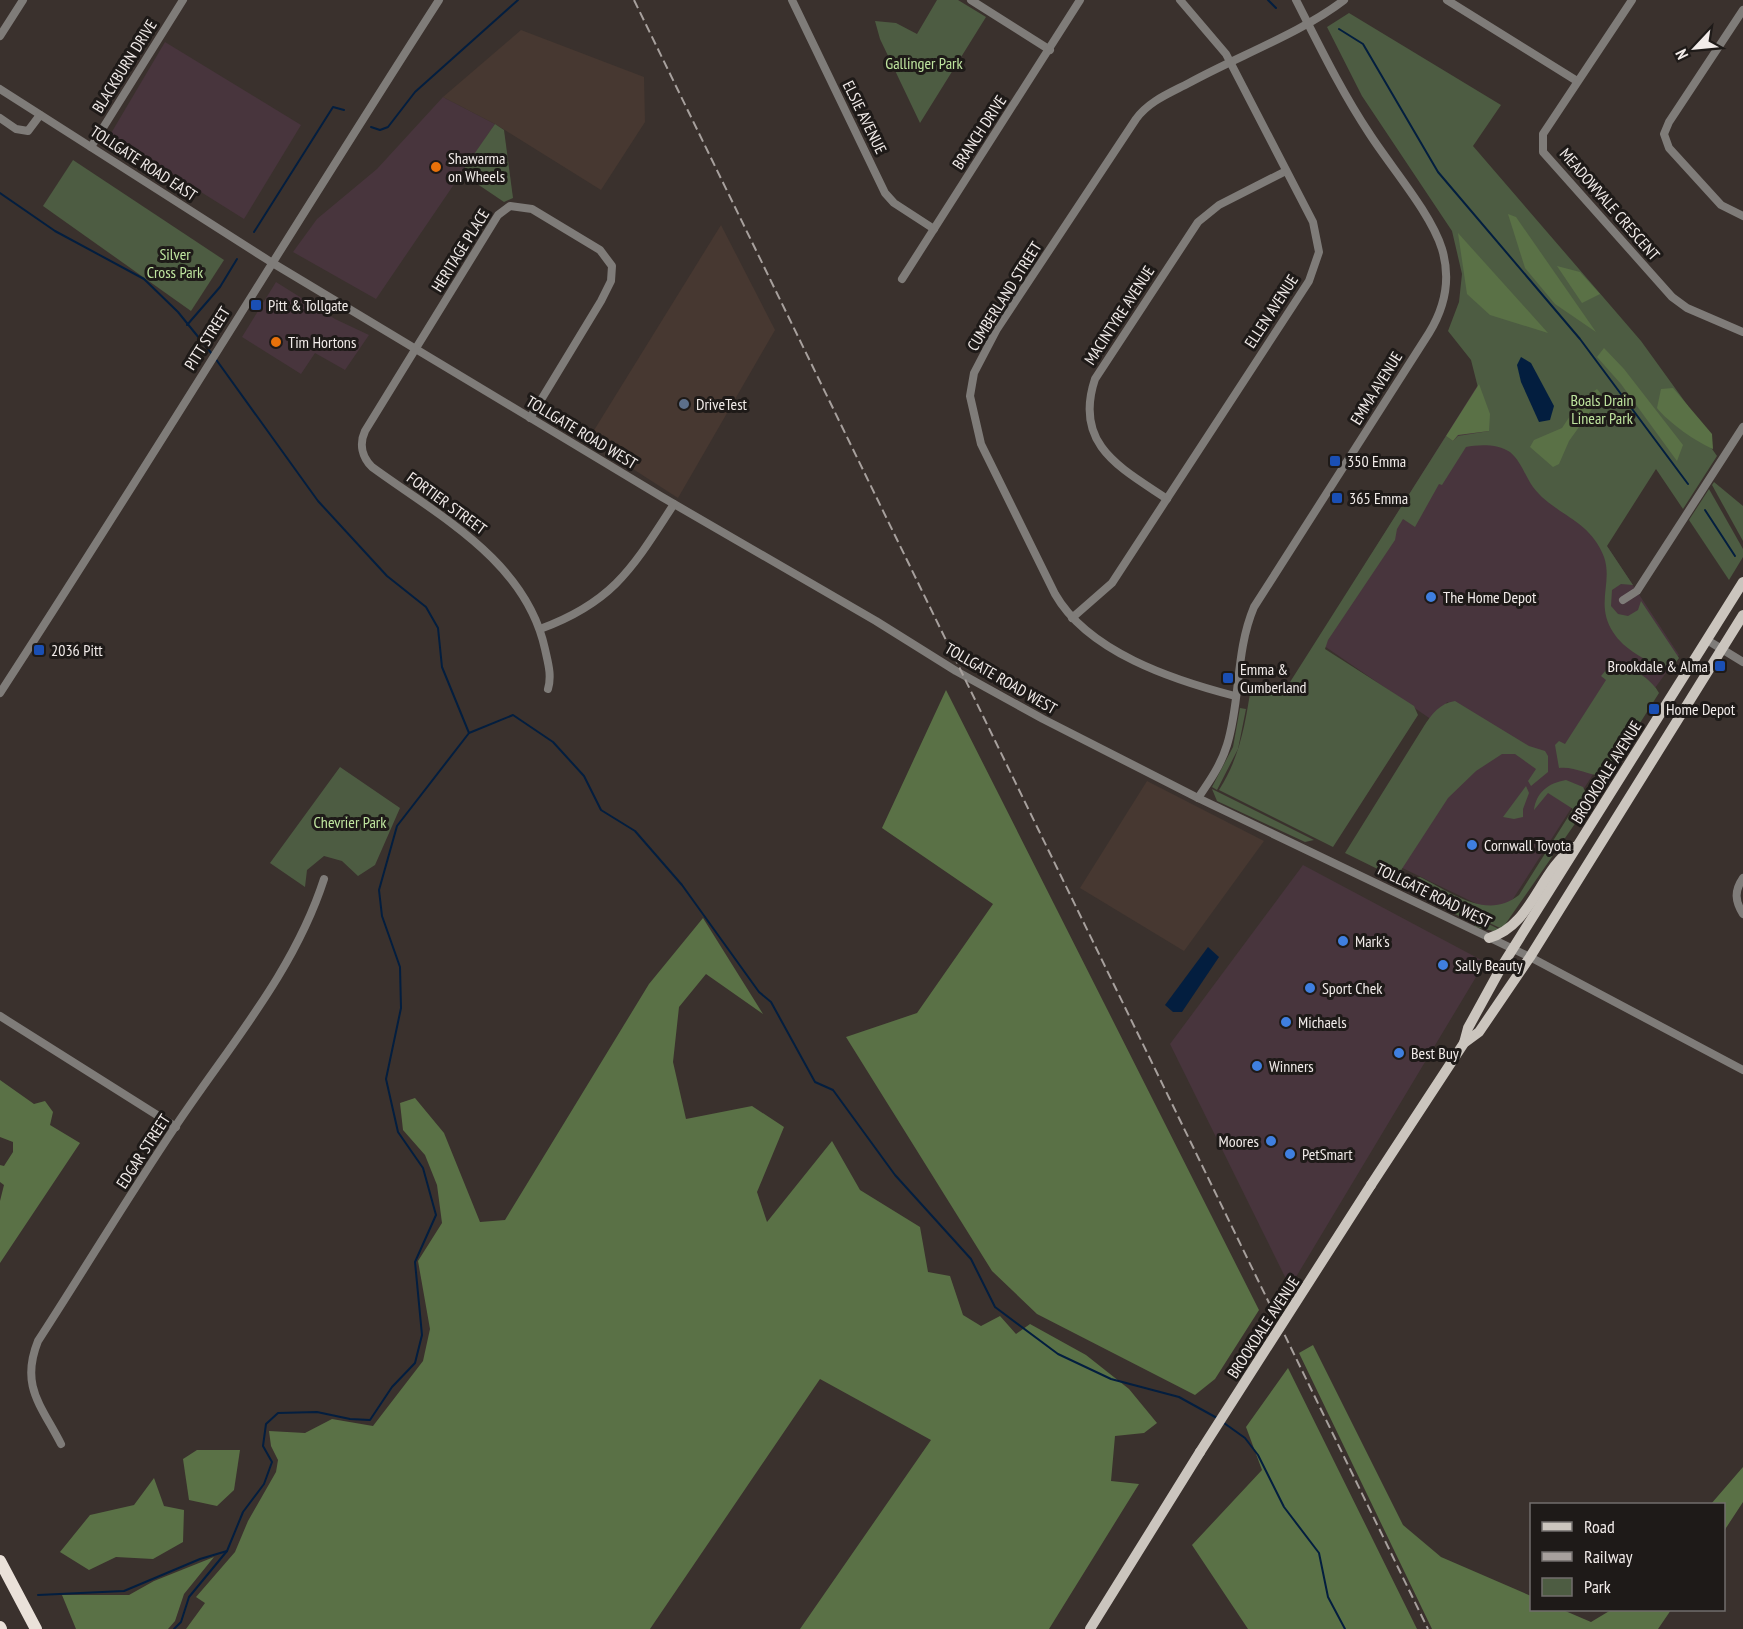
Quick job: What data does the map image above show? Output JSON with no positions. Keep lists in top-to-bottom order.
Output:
{
  "streets": {
    "main road": ["BROOKDALE AVENUE"],
    "street": [
      "BLACKBURN DRIVE",
      "ELSIE AVENUE",
      "BRANCH DRIVE",
      "TOLLGATE ROAD EAST",
      "MEADOWVALE CRESCENT",
      "HERITAGE PLACE",
      "CUMBERLAND STREET",
      "ELLEN AVENUE",
      "MACINTYRE AVENUE",
      "PITT STREET",
      "EMMA AVENUE",
      "TOLLGATE ROAD WEST",
      "FORTIER STREET",
      "EDGAR STREET"
    ]
  },
  "crossings": [
    ["BLACKBURN DRIVE", "TOLLGATE ROAD EAST"],
    ["ELSIE AVENUE", "BRANCH DRIVE"],
    ["TOLLGATE ROAD EAST", "PITT STREET"],
    ["TOLLGATE ROAD EAST", "TOLLGATE ROAD WEST"],
    ["HERITAGE PLACE", "TOLLGATE ROAD WEST"],
    ["HERITAGE PLACE", "FORTIER STREET"],
    ["CUMBERLAND STREET", "ELLEN AVENUE"],
    ["CUMBERLAND STREET", "EMMA AVENUE"],
    ["ELLEN AVENUE", "MACINTYRE AVENUE"],
    ["PITT STREET", "TOLLGATE ROAD WEST"],
    ["EMMA AVENUE", "TOLLGATE ROAD WEST"],
    ["TOLLGATE ROAD WEST", "FORTIER STREET"],
    ["TOLLGATE ROAD WEST", "BROOKDALE AVENUE"]
  ],
  "parks": [
    "Gallinger Park",
    "Silver Cross Park",
    "Boals Drain Linear Park",
    "Chevrier Park"
  ],
  "places": {
    "other": [
      "Shawarma on Wheels",
      "Tim Hortons",
      "DriveTest",
      "The Home Depot",
      "Cornwall Toyota",
      "Mark's",
      "Sally Beauty",
      "Sport Chek",
      "Michaels",
      "Best Buy",
      "Winners",
      "Moores",
      "PetSmart"
    ],
    "transit": [
      "Pitt & Tollgate",
      "350 Emma",
      "365 Emma",
      "2036 Pitt",
      "Brookdale & Alma",
      "Emma & Cumberland",
      "Home Depot"
    ]
  },
  "legend": ["Road", "Railway", "Park"],
  "north": "bottom left"
}
